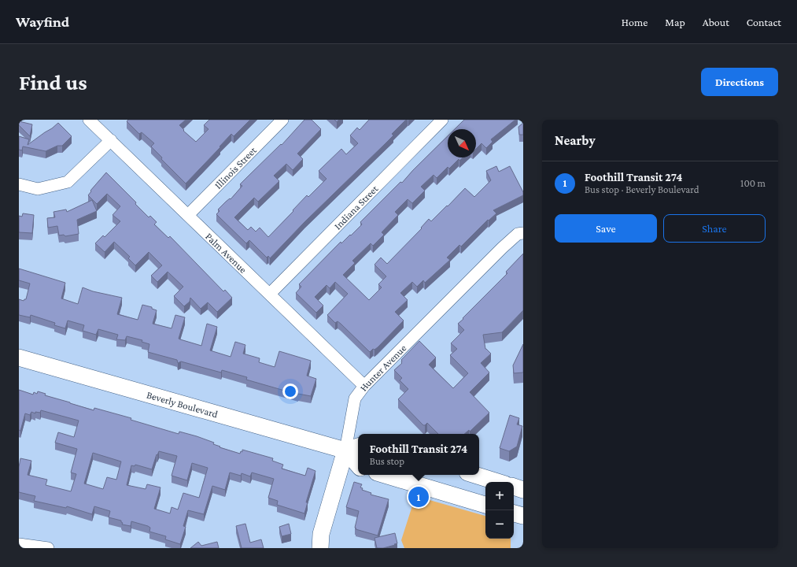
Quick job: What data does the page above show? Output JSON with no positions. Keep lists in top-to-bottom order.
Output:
{
  "streets": {
    "main road": ["Hunter Avenue", "Beverly Boulevard"],
    "street": ["Illinois Street", "Indiana Street", "Palm Avenue"]
  },
  "crossings": [
    ["Illinois Street", "Palm Avenue"],
    ["Indiana Street", "Palm Avenue"],
    ["Palm Avenue", "Hunter Avenue"],
    ["Hunter Avenue", "Beverly Boulevard"]
  ],
  "north": "bottom right",
  "page": {
    "header": "Wayfind",
    "nav": [
      "Home",
      "Map",
      "About",
      "Contact"
    ],
    "buttons": [
      "Directions",
      ["Save", "Share"]
    ],
    "title": "Find us",
    "heading": "Nearby",
    "list": [
      {
        "mark": "1",
        "name": "Foothill Transit 274",
        "note": "Bus stop · Beverly Boulevard",
        "value": "100 m"
      }
    ],
    "popup": ["Foothill Transit 274", "Bus stop"],
    "map_buttons": ["+", "−"],
    "pins": "1"
  }
}
